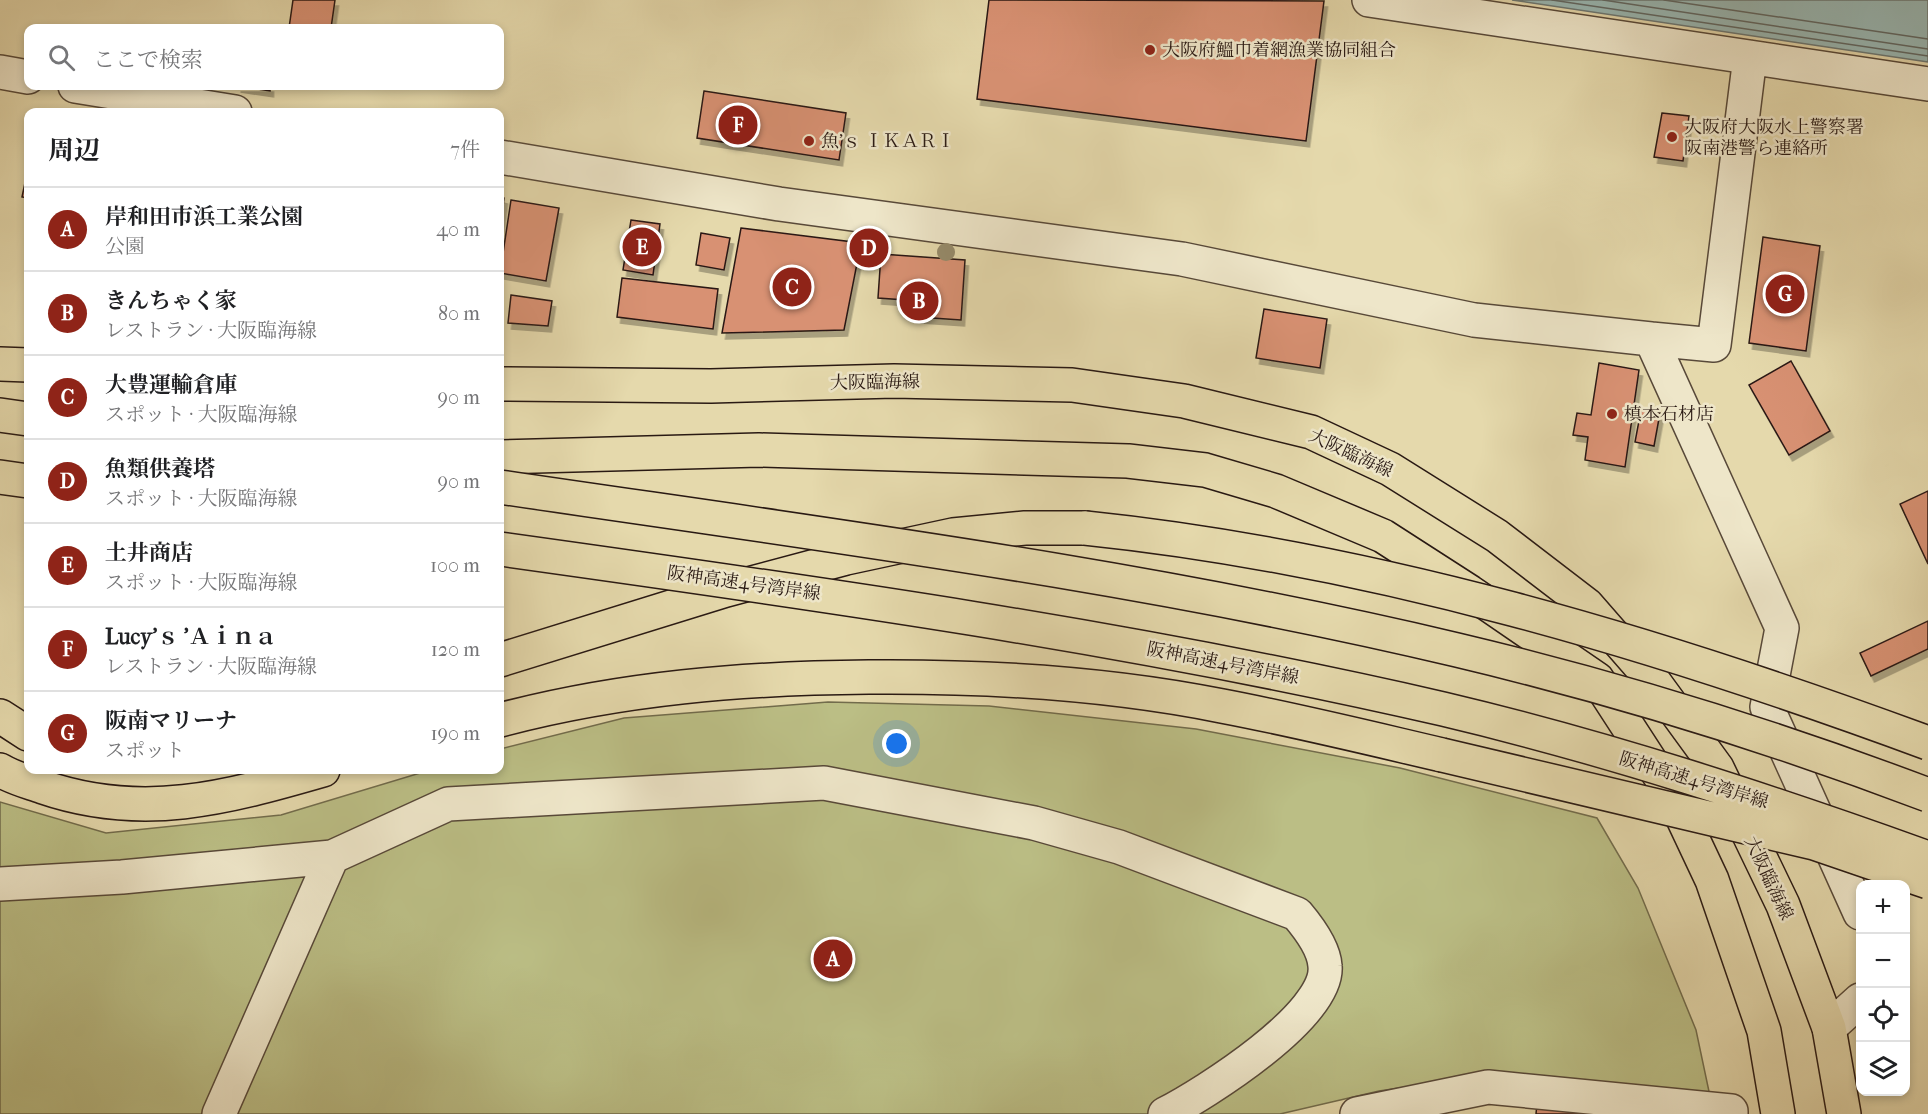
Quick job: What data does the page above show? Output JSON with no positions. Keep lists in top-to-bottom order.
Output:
{
  "streets": {
    "main road": ["大阪臨海線", "阪神高速4号湾岸線"]
  },
  "places": [
    "大阪府鰮巾着網漁業協同組合",
    "大阪府大阪水上警察署 阪南港警ら連絡所",
    "魚’ｓ ＩＫＡＲＩ",
    "槙本石材店"
  ],
  "page": {
    "search": "ここで検索",
    "pins": [
      "F",
      "E",
      "D",
      "C",
      "G",
      "B",
      "A"
    ],
    "heading": ["周辺", "7件"],
    "list": [
      {
        "mark": "A",
        "name": "岸和田市浜工業公園",
        "note": "公園",
        "value": "40 m"
      },
      {
        "mark": "B",
        "name": "きんちゃく家",
        "note": "レストラン · 大阪臨海線",
        "value": "80 m"
      },
      {
        "mark": "C",
        "name": "大豊運輸倉庫",
        "note": "スポット · 大阪臨海線",
        "value": "90 m"
      },
      {
        "mark": "D",
        "name": "魚類供養塔",
        "note": "スポット · 大阪臨海線",
        "value": "90 m"
      },
      {
        "mark": "E",
        "name": "土井商店",
        "note": "スポット · 大阪臨海線",
        "value": "100 m"
      },
      {
        "mark": "F",
        "name": "Lucy’ｓ ’Ａｉｎａ",
        "note": "レストラン · 大阪臨海線",
        "value": "120 m"
      },
      {
        "mark": "G",
        "name": "阪南マリーナ",
        "note": "スポット",
        "value": "190 m"
      }
    ],
    "map_buttons": ["+", "−"]
  }
}
